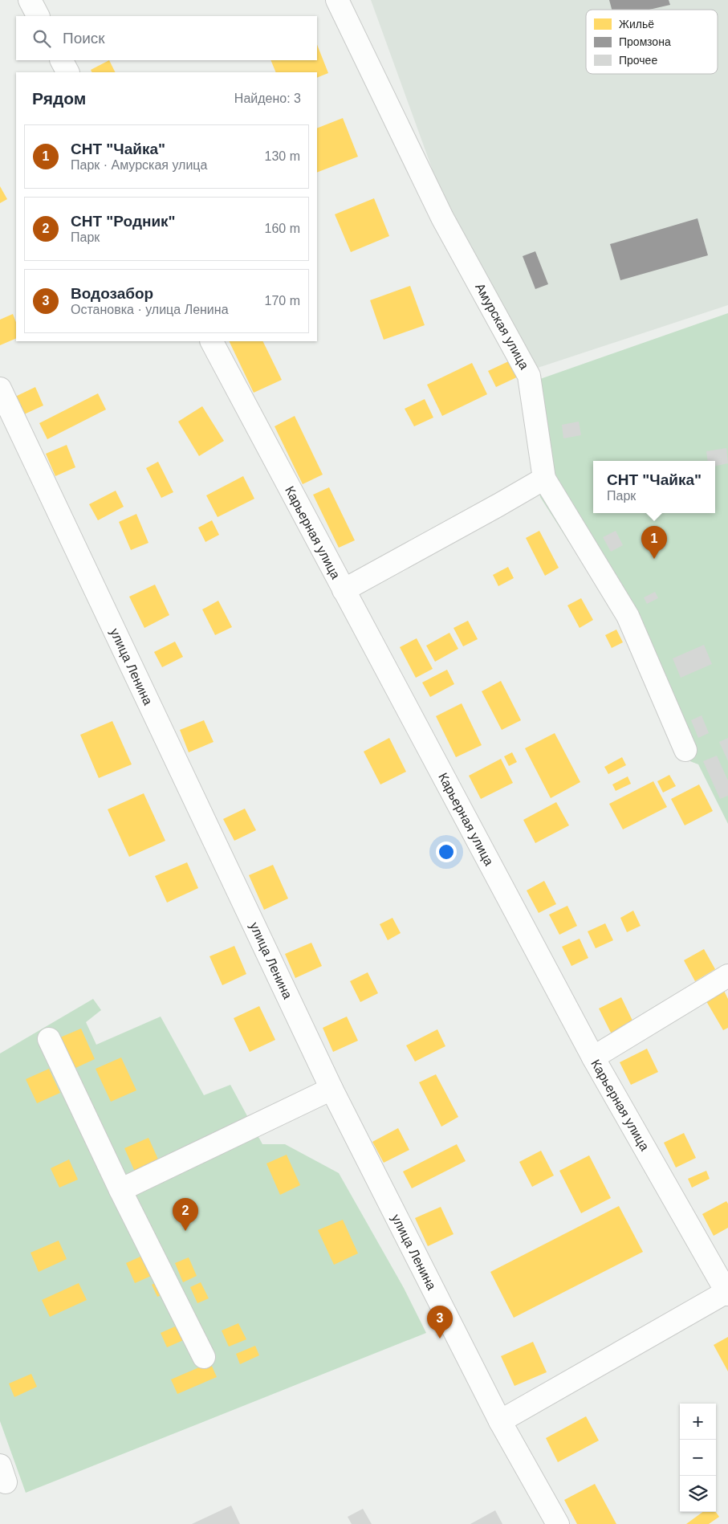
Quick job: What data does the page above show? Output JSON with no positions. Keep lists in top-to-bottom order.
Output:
{
  "streets": {
    "street": ["Амурская улица", "Карьерная улица", "улица Ленина"]
  },
  "legend": ["Жильё", "Промзона", "Прочее"],
  "page": {
    "search": "Поиск",
    "heading": ["Рядом", "Найдено: 3"],
    "list": [
      {
        "mark": "1",
        "name": "СНТ \"Чайка\"",
        "note": "Парк · Амурская улица",
        "value": "130 m"
      },
      {
        "mark": "2",
        "name": "СНТ \"Родник\"",
        "note": "Парк",
        "value": "160 m"
      },
      {
        "mark": "3",
        "name": "Водозабор",
        "note": "Остановка · улица Ленина",
        "value": "170 m"
      }
    ],
    "popup": ["СНТ \"Чайка\"", "Парк"],
    "pins": ["1", "2", "3"],
    "map_buttons": ["+", "−"]
  }
}
